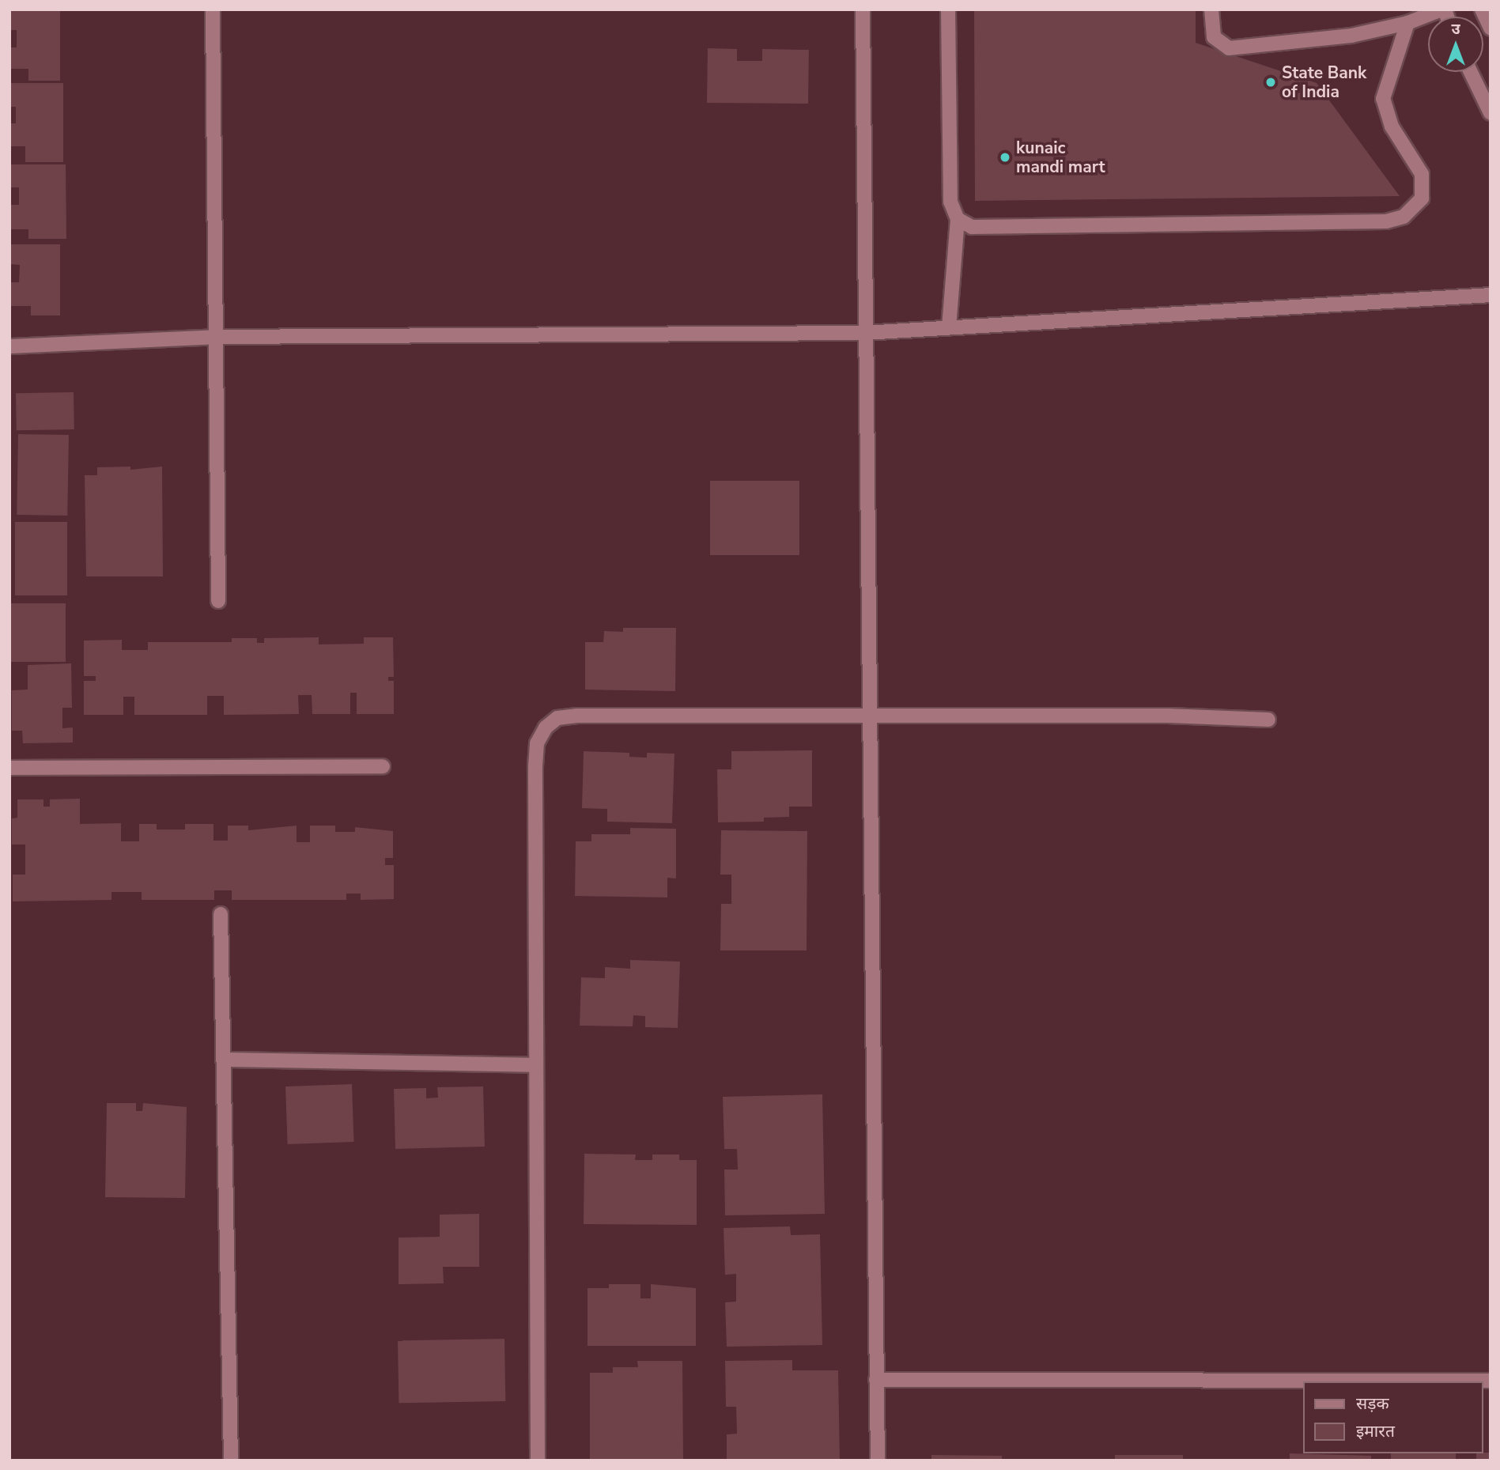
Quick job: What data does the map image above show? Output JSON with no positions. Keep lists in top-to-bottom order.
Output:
{
  "places": ["State Bank of India", "kunaic mandi mart"],
  "legend": ["सड़क", "इमारत"],
  "north": "top"
}
